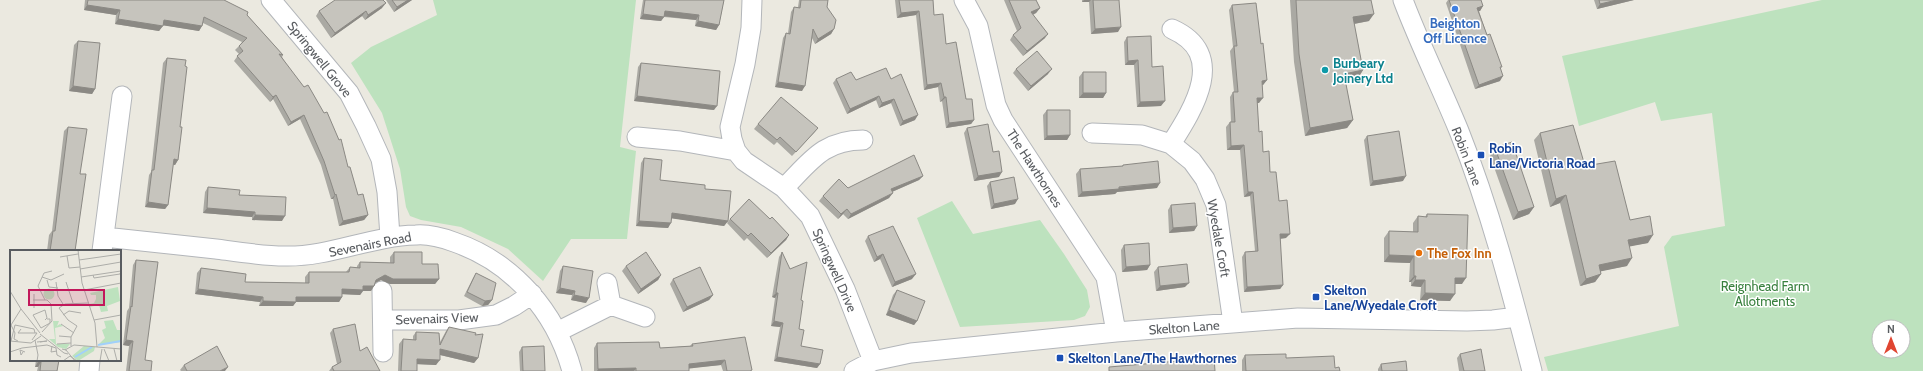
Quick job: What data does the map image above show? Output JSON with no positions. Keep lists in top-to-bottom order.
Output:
{
  "streets": {
    "street": [
      "Springwell Grove",
      "Robin Lane",
      "The Hawthornes",
      "Wyedale Croft",
      "Sevenairs Road",
      "Springwell Drive",
      "Sevenairs View",
      "Skelton Lane"
    ]
  },
  "crossings": [
    ["Springwell Grove", "Sevenairs Road"],
    ["Robin Lane", "Skelton Lane"],
    ["The Hawthornes", "Skelton Lane"],
    ["Wyedale Croft", "Skelton Lane"],
    ["Sevenairs Road", "Sevenairs View"],
    ["Springwell Drive", "Skelton Lane"]
  ],
  "parks": ["Reignhead Farm Allotments"],
  "places": {
    "other": ["Beighton Off Licence", "Burbeary Joinery Ltd", "The Fox Inn"],
    "transit": ["Robin Lane/Victoria Road", "Skelton Lane/Wyedale Croft", "Skelton Lane/The Hawthornes"]
  },
  "north": "top"
}
